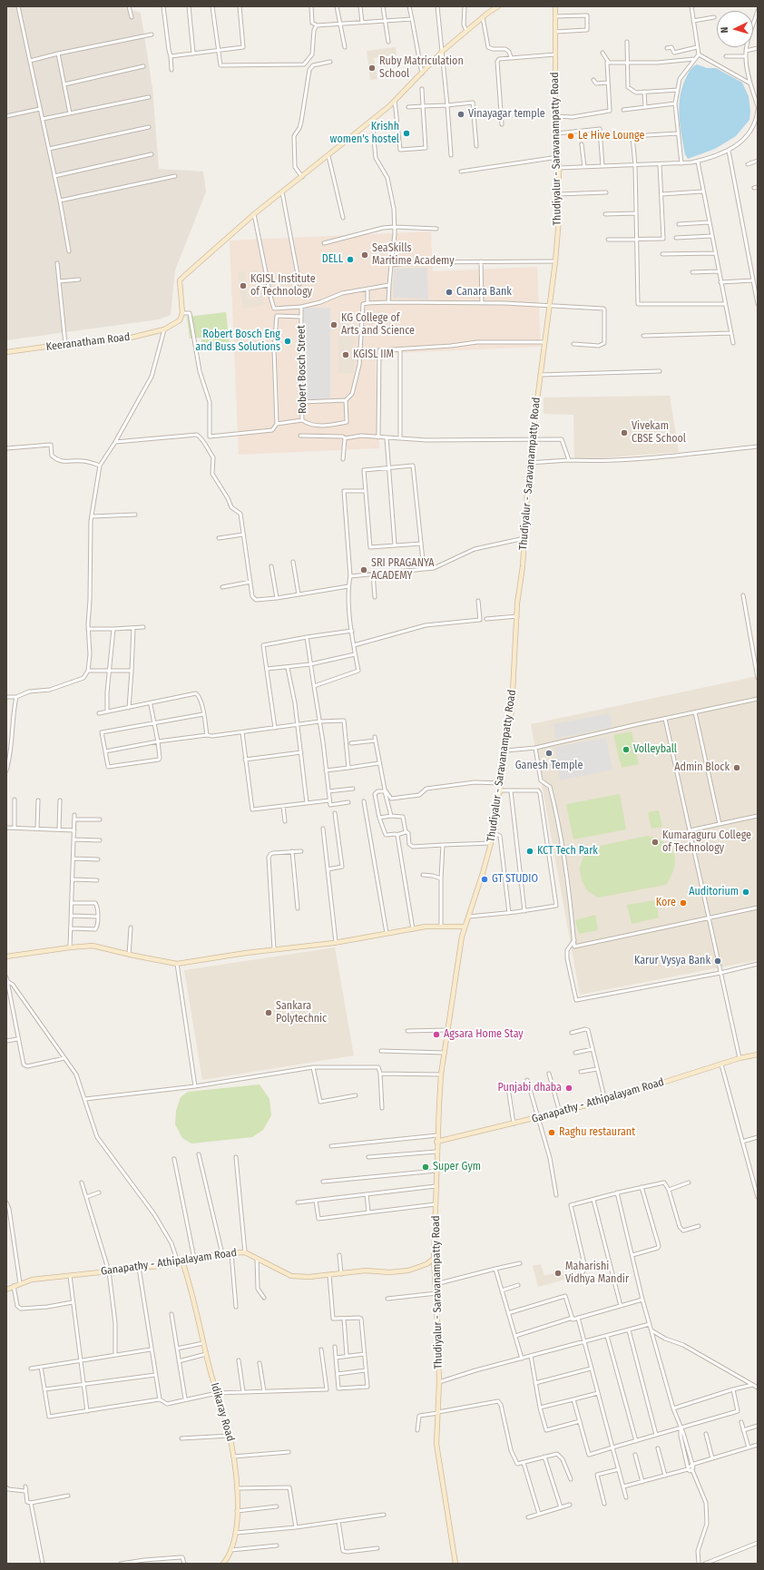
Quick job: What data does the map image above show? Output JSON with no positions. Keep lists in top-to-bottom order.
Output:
{
  "streets": {
    "main road": [
      "Thudiyalur - Saravanampatty Road",
      "Keeranatham Road",
      "Ganapathy - Athipalayam Road",
      "Idikaray Road"
    ],
    "street": ["Robert Bosch Street"]
  },
  "crossings": [
    ["Thudiyalur - Saravanampatty Road", "Ganapathy - Athipalayam Road"],
    ["Keeranatham Road", "Robert Bosch Street"],
    ["Ganapathy - Athipalayam Road", "Idikaray Road"]
  ],
  "places": [
    "Ruby Matriculation School",
    "Vinayagar temple",
    "Krishh women's hostel",
    "Le Hive Lounge",
    "SeaSkills Maritime Academy",
    "DELL",
    "KGISL Institute of Technology",
    "Canara Bank",
    "KG College of Arts and Science",
    "Robert Bosch Eng and Buss Solutions",
    "KGISL IIM",
    "Vivekam CBSE School",
    "SRI PRAGANYA ACADEMY",
    "Volleyball",
    "Ganesh Temple",
    "Admin Block",
    "Kumaraguru College of Technology",
    "KCT Tech Park",
    "GT STUDIO",
    "Auditorium",
    "Kore",
    "Karur Vysya Bank",
    "Sankara Polytechnic",
    "Agsara Home Stay",
    "Punjabi dhaba",
    "Raghu restaurant",
    "Super Gym",
    "Maharishi Vidhya Mandir"
  ],
  "north": "left"
}
